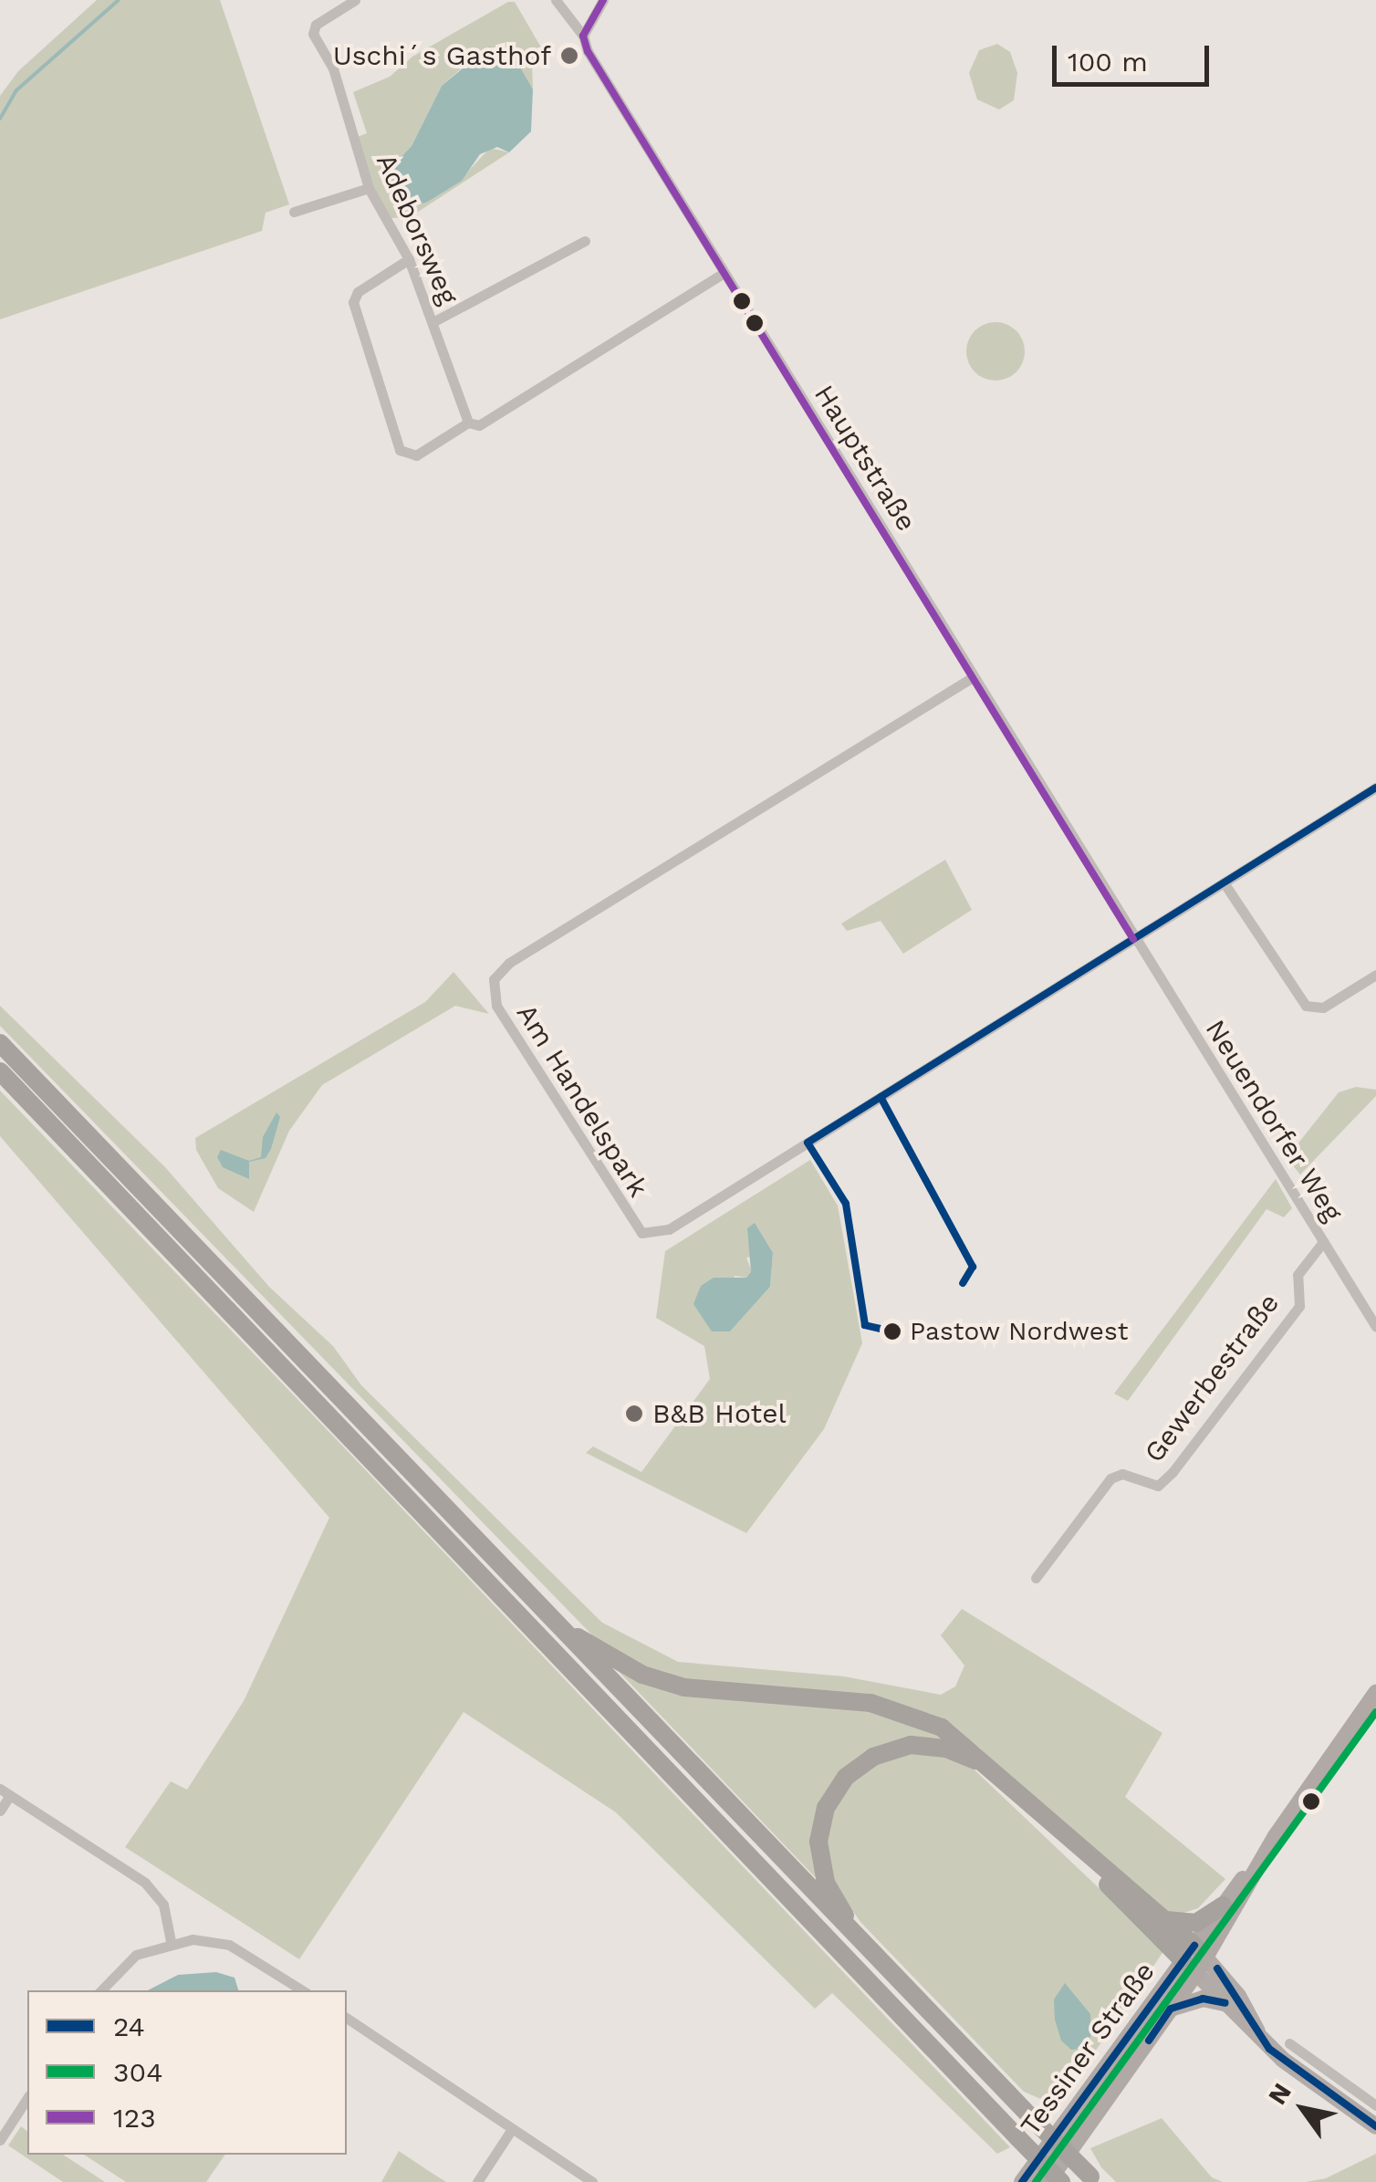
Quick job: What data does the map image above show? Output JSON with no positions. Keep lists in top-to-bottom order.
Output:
{
  "streets": {
    "main road": ["Tessiner Straße"],
    "street": [
      "Adeborsweg",
      "Hauptstraße",
      "Am Handelspark",
      "Neuendorfer Weg",
      "Gewerbestraße"
    ]
  },
  "crossings": [
    ["Hauptstraße", "Am Handelspark"],
    ["Hauptstraße", "Neuendorfer Weg"],
    ["Am Handelspark", "Neuendorfer Weg"],
    ["Neuendorfer Weg", "Gewerbestraße"]
  ],
  "places": ["Uschi´s Gasthof", "Pastow Nordwest", "B&B Hotel"],
  "lines": ["transit line 123", "transit line 24", "transit line 304"],
  "legend": ["24", "304", "123"],
  "scale_bar": "100 m",
  "north": "top left"
}
